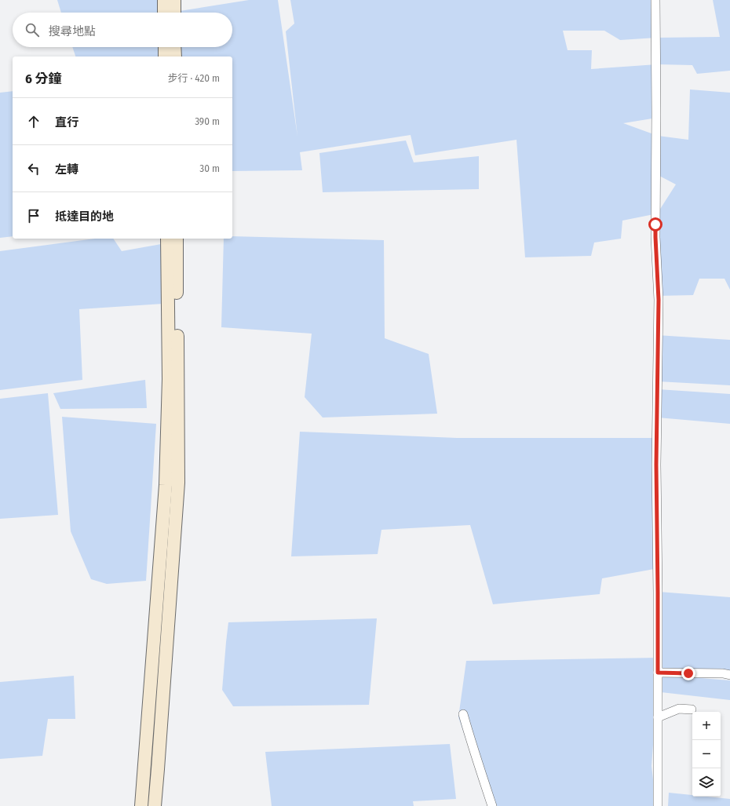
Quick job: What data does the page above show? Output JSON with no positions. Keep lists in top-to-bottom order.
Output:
{
  "page": {
    "search": "搜尋地點",
    "heading": ["6 分鐘", "步行 · 420 m"],
    "list": [
      ["直行", "390 m"],
      ["左轉", "30 m"],
      "抵達目的地"
    ],
    "map_buttons": ["+", "−"]
  }
}
